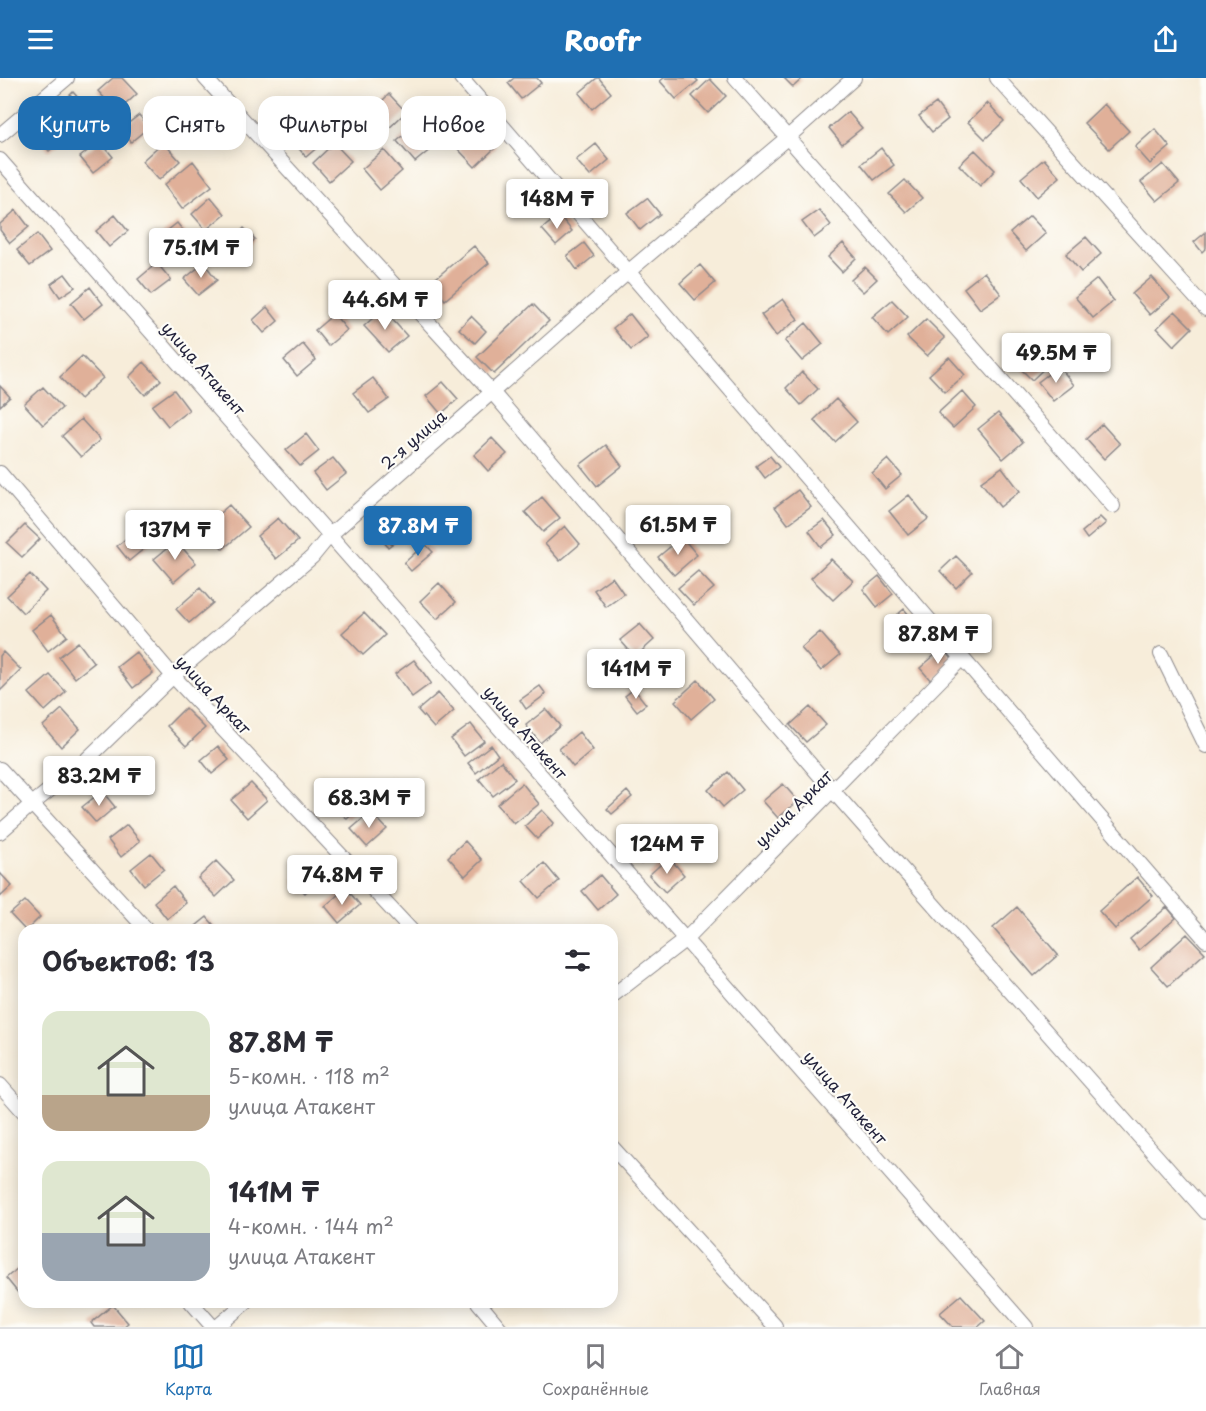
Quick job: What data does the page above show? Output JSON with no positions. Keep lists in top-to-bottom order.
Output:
{
  "streets": {
    "street": ["улица Атакент", "2-я улица", "улица Аркат"]
  },
  "crossings": [
    ["улица Атакент", "2-я улица"],
    ["улица Атакент", "улица Аркат"],
    ["2-я улица", "улица Аркат"]
  ],
  "page": {
    "header": "Roofr",
    "chip": [
      "Купить",
      "Снять",
      "Фильтры",
      "Новое"
    ],
    "price": [
      "148M ₸",
      "75.1M ₸",
      "44.6M ₸",
      "49.5M ₸",
      "61.5M ₸",
      "87.8M ₸",
      "137M ₸",
      "87.8M ₸",
      "141M ₸",
      "83.2M ₸",
      "68.3M ₸",
      "124M ₸",
      "74.8M ₸"
    ],
    "heading": "Объектов: 13",
    "list": [
      {
        "name": "87.8M ₸",
        "note": "5-комн. · 118 m² · улица Атакент"
      },
      {
        "name": "141M ₸",
        "note": "4-комн. · 144 m² · улица Атакент"
      }
    ],
    "tabs": ["Карта", "Сохранённые", "Главная"]
  }
}
